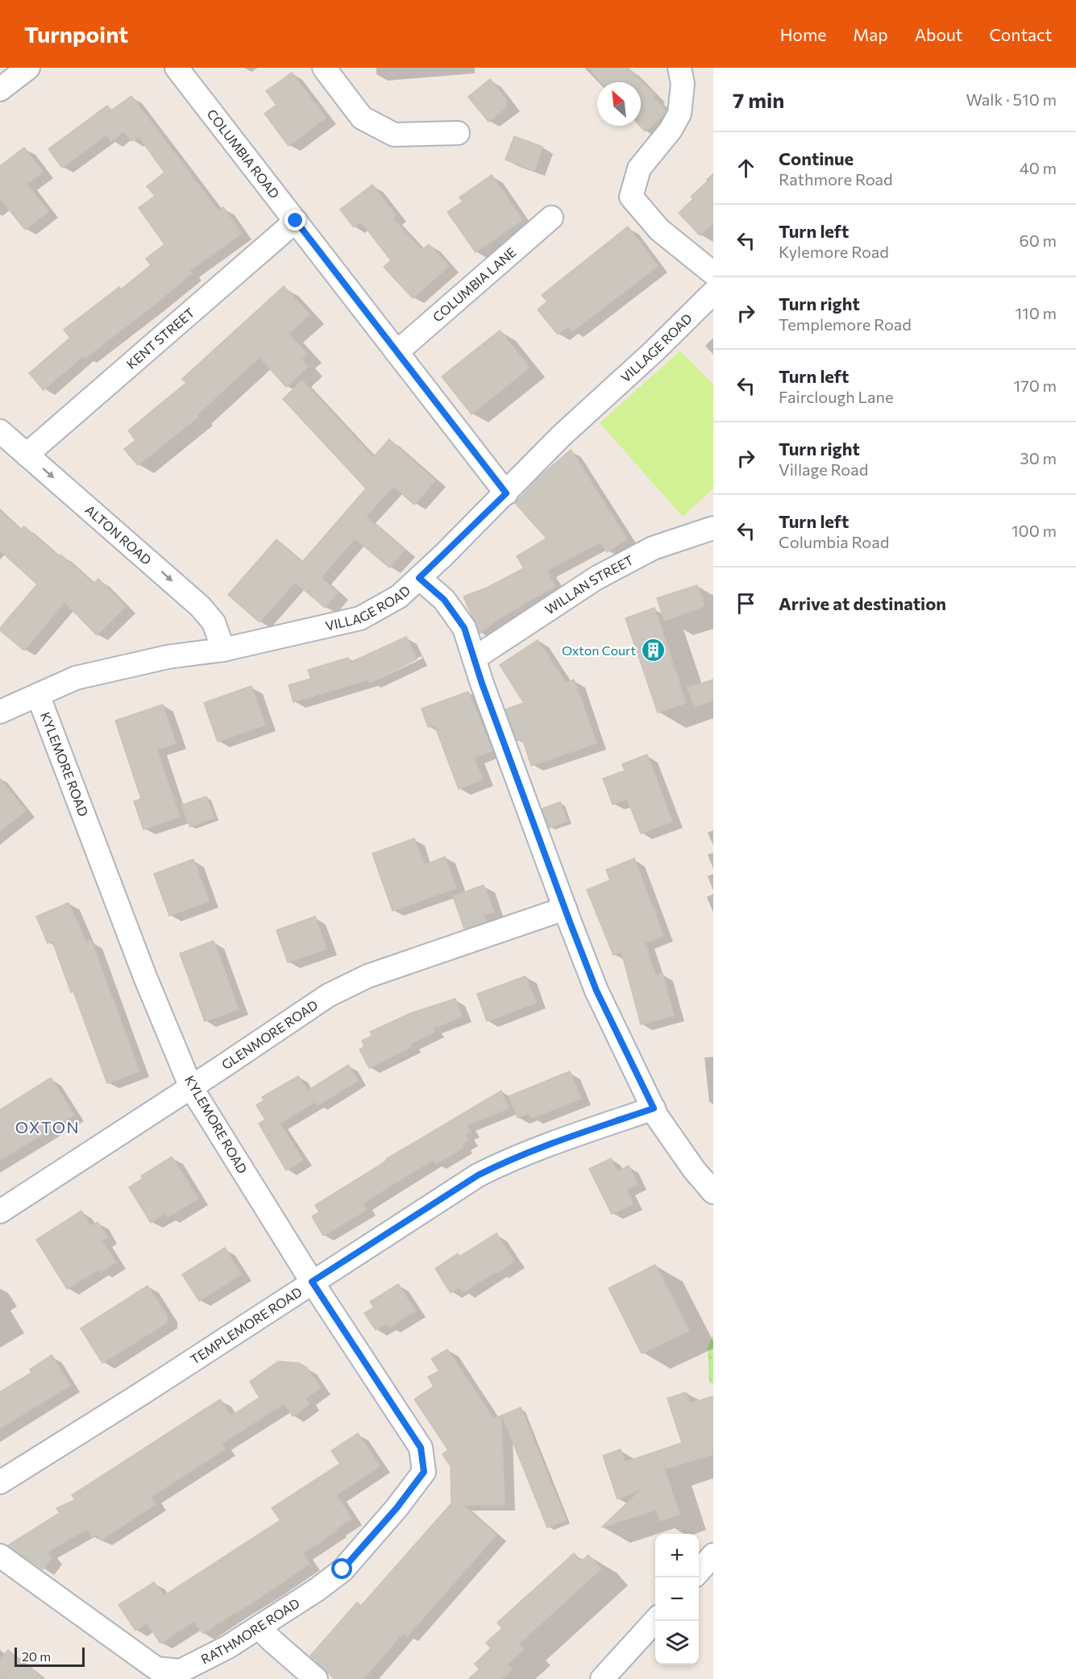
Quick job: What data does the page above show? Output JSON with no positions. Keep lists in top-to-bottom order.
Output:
{
  "streets": {
    "street": [
      "COLUMBIA ROAD",
      "COLUMBIA LANE",
      "KENT STREET",
      "VILLAGE ROAD",
      "ALTON ROAD",
      "WILLAN STREET",
      "KYLEMORE ROAD",
      "GLENMORE ROAD",
      "TEMPLEMORE ROAD",
      "RATHMORE ROAD"
    ]
  },
  "crossings": [
    ["COLUMBIA ROAD", "COLUMBIA LANE"],
    ["COLUMBIA ROAD", "KENT STREET"],
    ["COLUMBIA ROAD", "VILLAGE ROAD"],
    ["KENT STREET", "ALTON ROAD"],
    ["VILLAGE ROAD", "ALTON ROAD"],
    ["VILLAGE ROAD", "KYLEMORE ROAD"],
    ["KYLEMORE ROAD", "GLENMORE ROAD"],
    ["KYLEMORE ROAD", "TEMPLEMORE ROAD"],
    ["KYLEMORE ROAD", "RATHMORE ROAD"]
  ],
  "one_way": ["ALTON ROAD"],
  "districts": ["OXTON"],
  "places": {
    "building": ["Oxton Court"]
  },
  "scale_bar": "20 m",
  "north": "top left",
  "page": {
    "header": "Turnpoint",
    "nav": [
      "Home",
      "Map",
      "About",
      "Contact"
    ],
    "heading": ["7 min", "Walk · 510 m"],
    "list": [
      ["Continue", "Rathmore Road", "40 m"],
      ["Turn left", "Kylemore Road", "60 m"],
      ["Turn right", "Templemore Road", "110 m"],
      ["Turn left", "Fairclough Lane", "170 m"],
      ["Turn right", "Village Road", "30 m"],
      ["Turn left", "Columbia Road", "100 m"],
      "Arrive at destination"
    ],
    "map_buttons": ["+", "−"],
    "scale": "20 m"
  }
}
